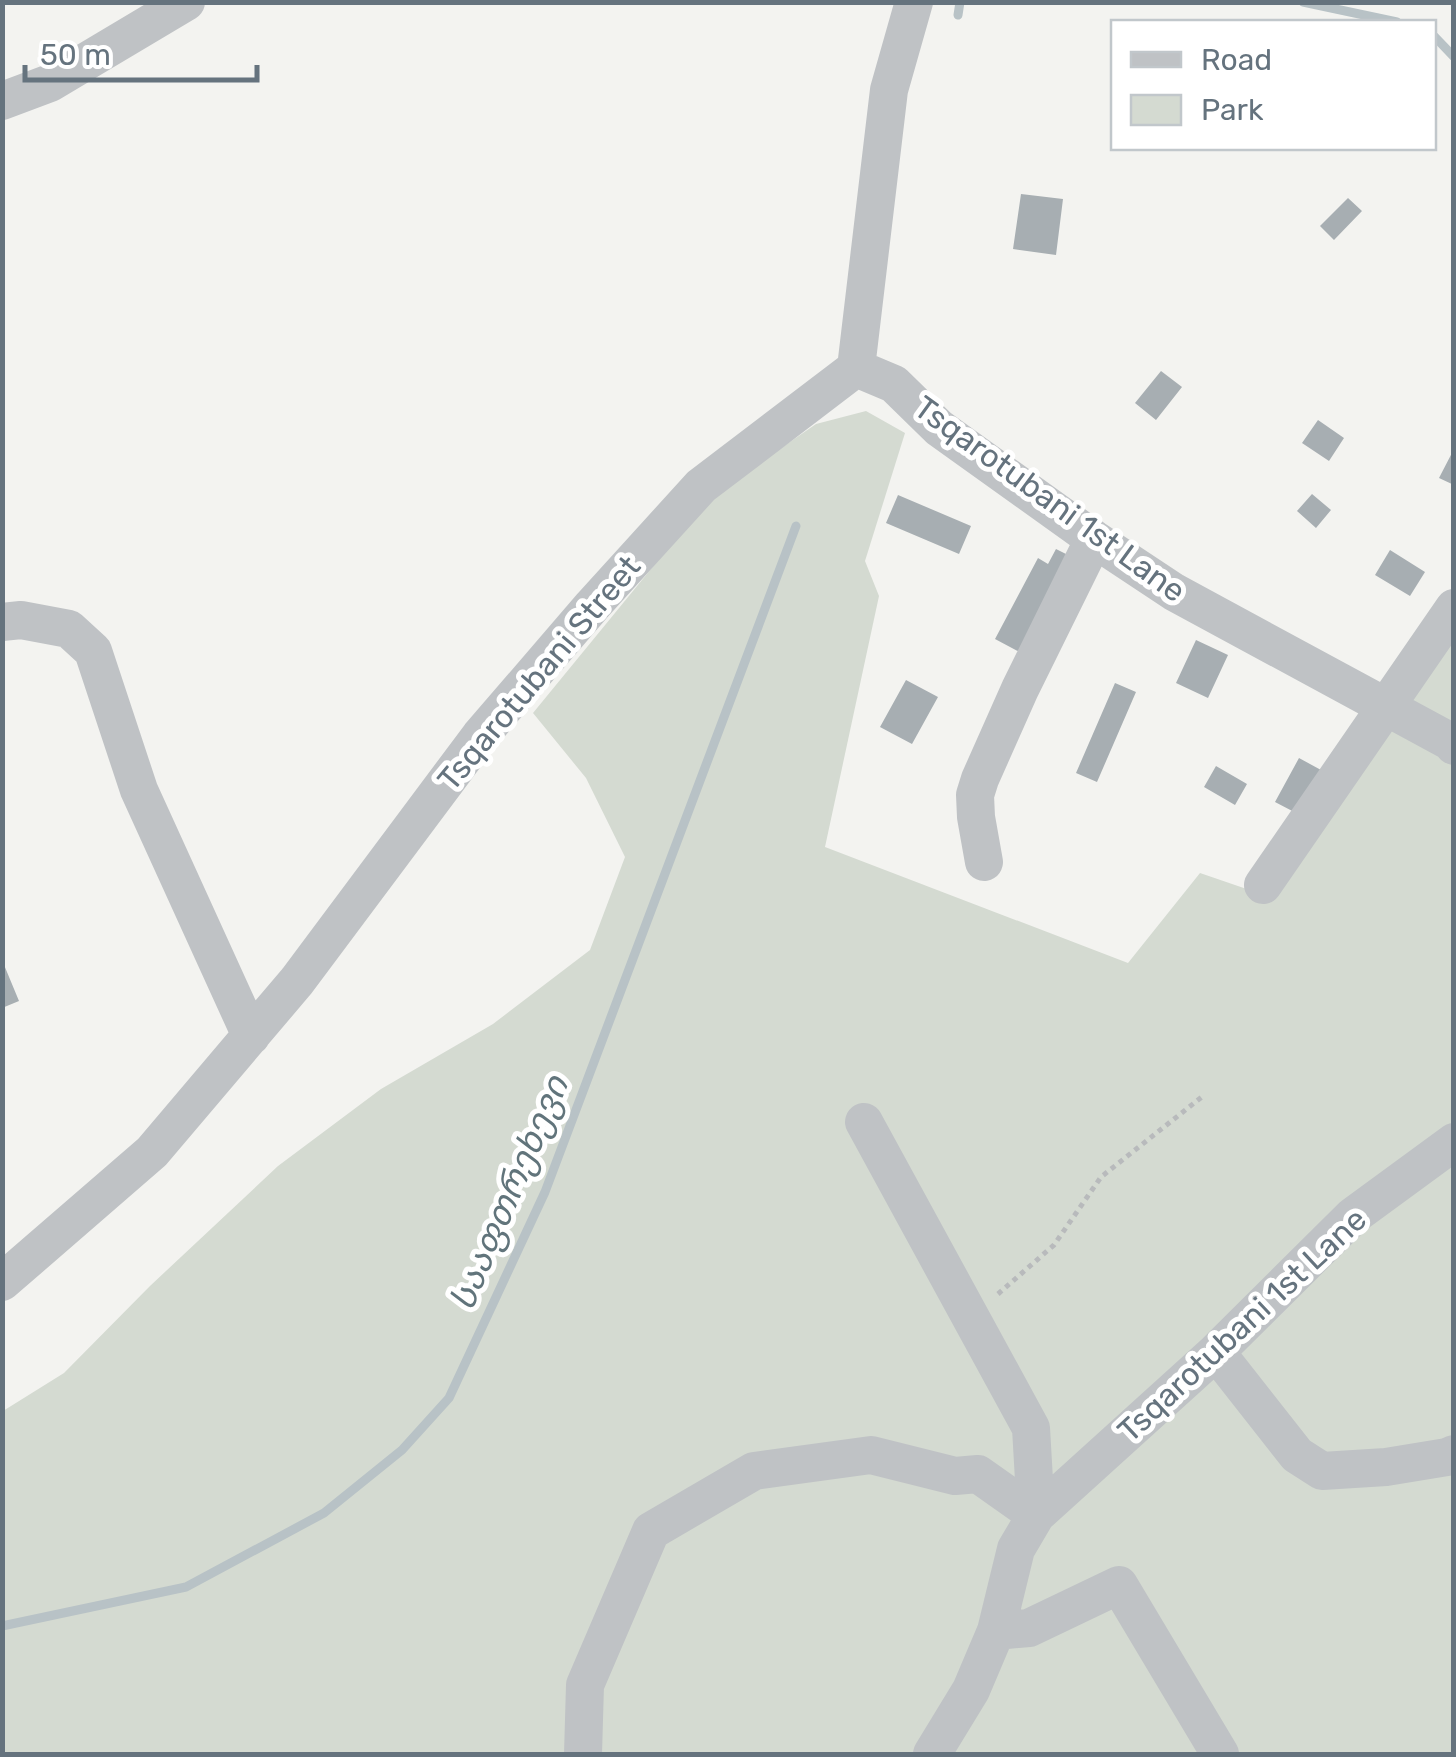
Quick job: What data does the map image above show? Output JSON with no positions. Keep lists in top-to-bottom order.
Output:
{
  "streets": {
    "street": ["Tsqarotubani 1st Lane", "Tsqarotubani Street"]
  },
  "crossings": [
    ["Tsqarotubani 1st Lane", "Tsqarotubani Street"]
  ],
  "water": ["სააფთრეხევი"],
  "legend": ["Road", "Park"],
  "scale_bar": "50 m"
}
